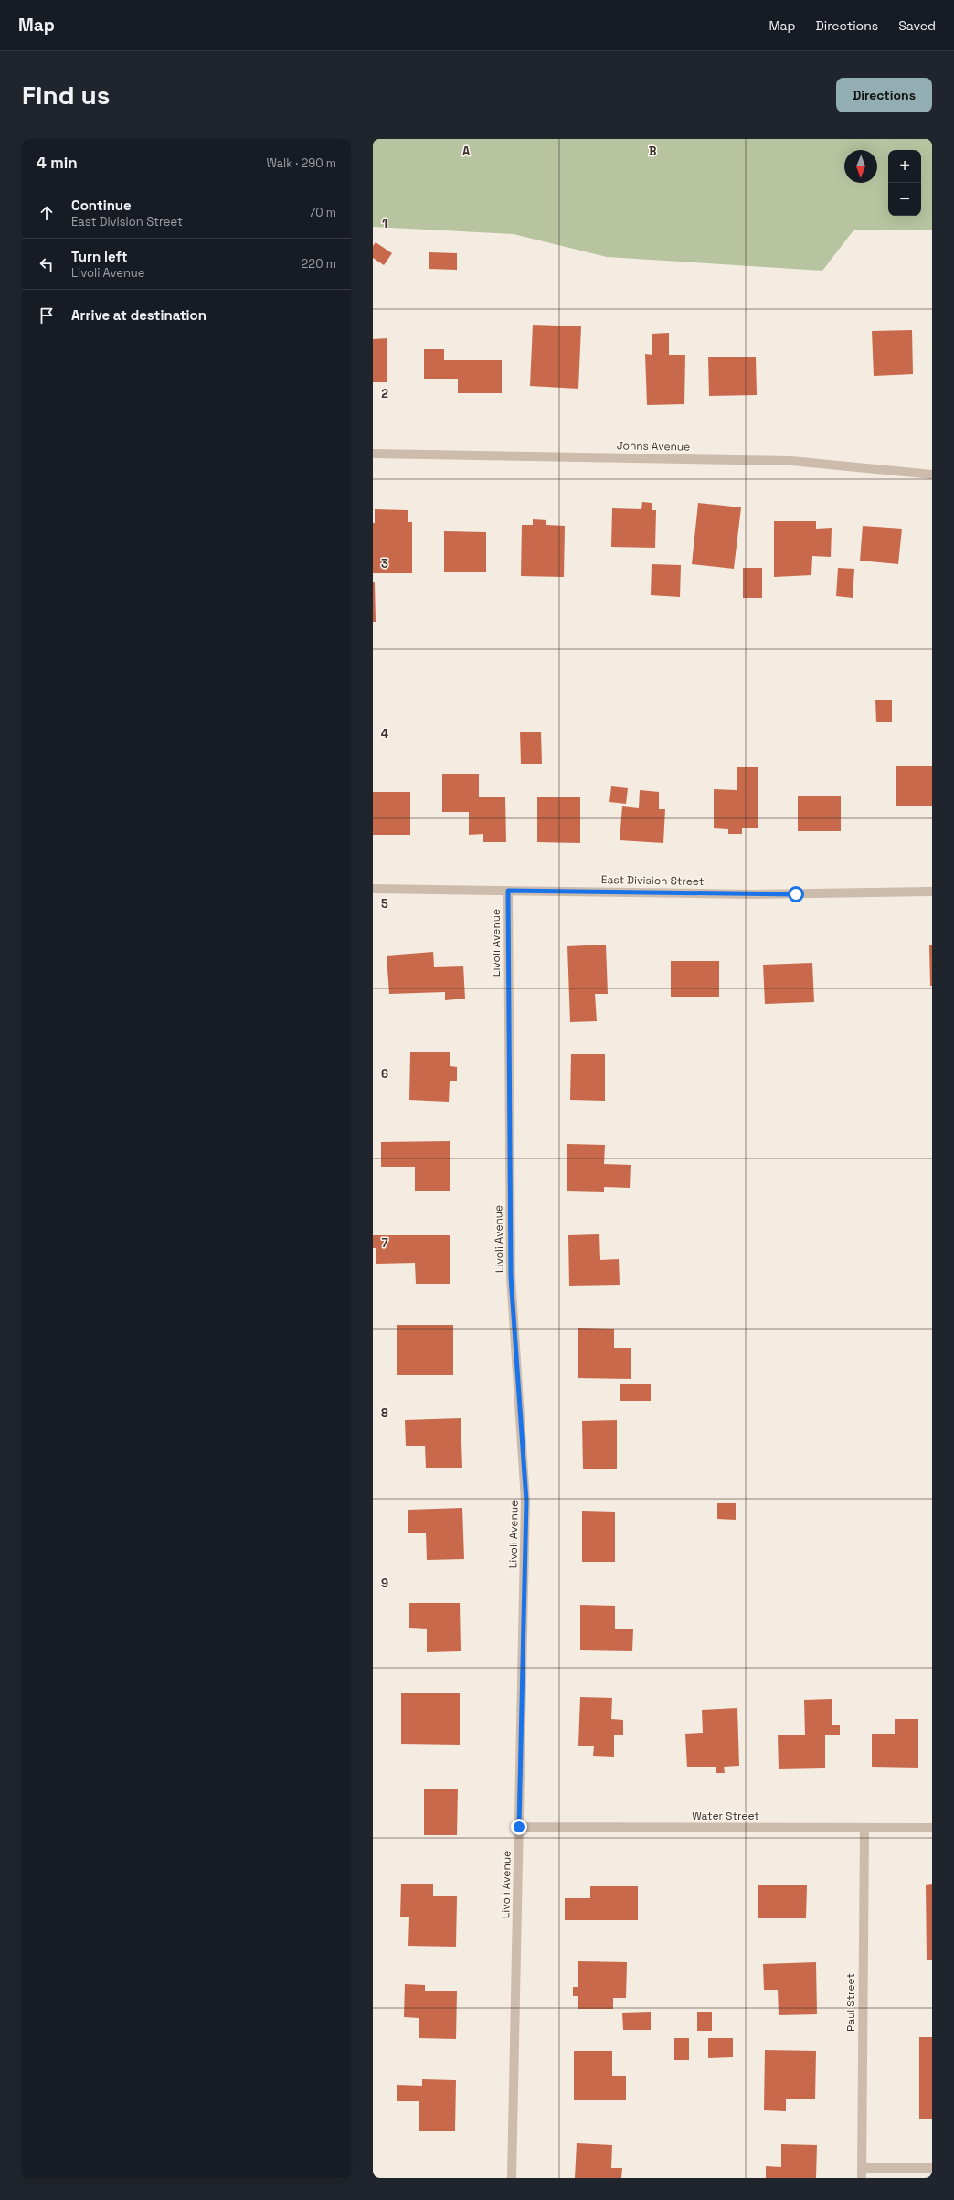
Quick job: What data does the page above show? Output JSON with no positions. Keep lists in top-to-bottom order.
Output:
{
  "streets": {
    "street": [
      "Johns Avenue",
      "East Division Street",
      "Livoli Avenue",
      "Water Street",
      "Paul Street"
    ]
  },
  "crossings": [
    ["East Division Street", "Livoli Avenue"],
    ["Livoli Avenue", "Water Street"],
    ["Water Street", "Paul Street"]
  ],
  "north": "bottom",
  "page": {
    "header": "Map",
    "nav": ["Map", "Directions", "Saved"],
    "buttons": "Directions",
    "title": "Find us",
    "heading": ["4 min", "Walk · 290 m"],
    "map_buttons": ["+", "−"],
    "list": [
      ["Continue", "East Division Street", "70 m"],
      ["Turn left", "Livoli Avenue", "220 m"],
      "Arrive at destination"
    ]
  },
  "grid": {
    "columns": ["A", "B"],
    "rows": [
      "1",
      "2",
      "3",
      "4",
      "5",
      "6",
      "7",
      "8",
      "9"
    ]
  }
}
